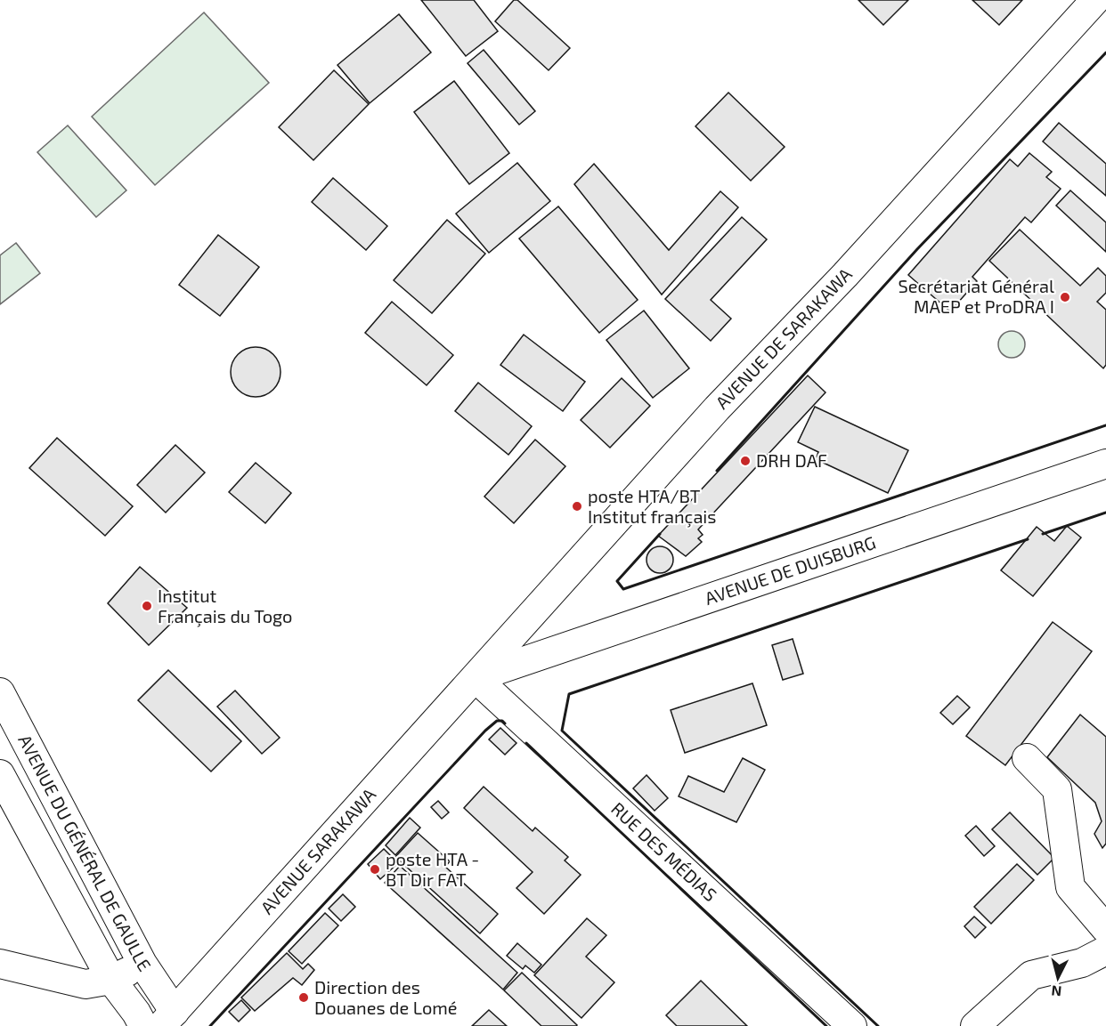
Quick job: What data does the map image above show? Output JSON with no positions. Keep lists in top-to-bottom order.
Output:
{
  "streets": {
    "street": [
      "AVENUE DE SARAKAWA",
      "AVENUE DE DUISBURG",
      "AVENUE SARAKAWA",
      "RUE DES MÉDIAS",
      "AVENUE DU GÉNÉRAL DE GAULLE"
    ]
  },
  "crossings": [
    ["AVENUE DE SARAKAWA", "AVENUE DE DUISBURG"],
    ["AVENUE DE SARAKAWA", "AVENUE SARAKAWA"],
    ["AVENUE DE SARAKAWA", "RUE DES MÉDIAS"],
    ["AVENUE DE DUISBURG", "AVENUE SARAKAWA"],
    ["AVENUE DE DUISBURG", "RUE DES MÉDIAS"],
    ["AVENUE SARAKAWA", "RUE DES MÉDIAS"],
    ["AVENUE SARAKAWA", "AVENUE DU GÉNÉRAL DE GAULLE"]
  ],
  "places": [
    "Secrétariat Général MAEP et ProDRA I",
    "DRH DAF",
    "poste HTA/BT Institut français",
    "Institut Français du Togo",
    "poste HTA - BT Dir FAT",
    "Direction des Douanes de Lomé"
  ],
  "north": "bottom"
}
